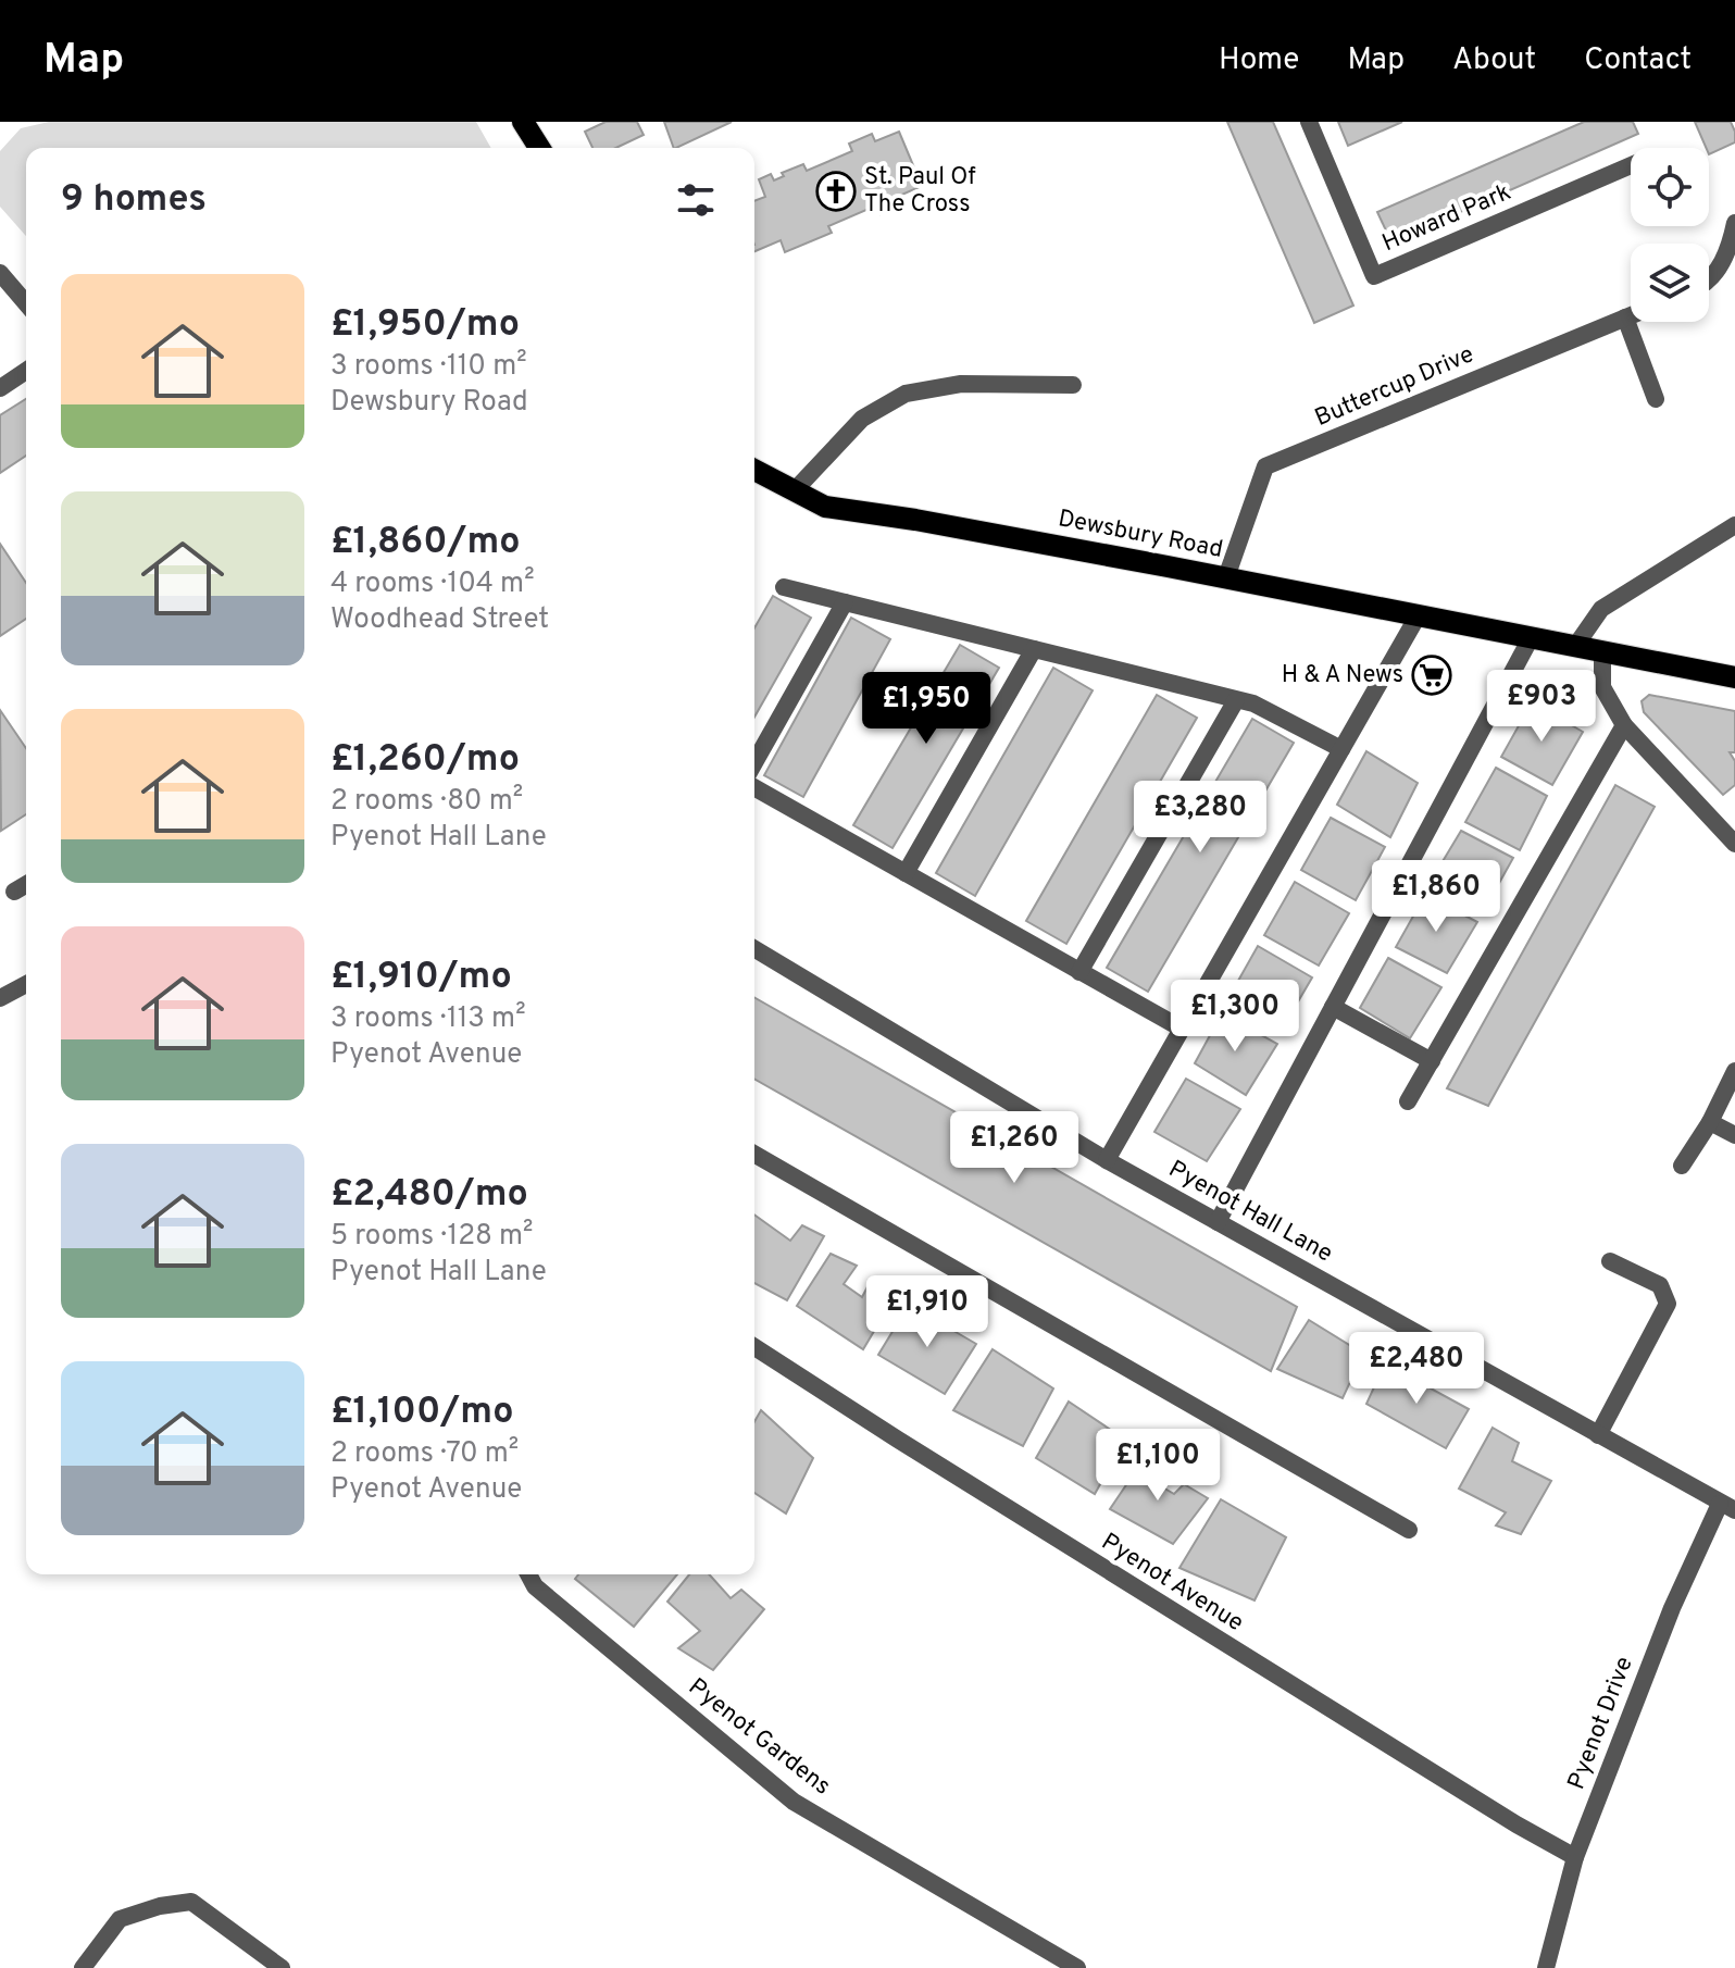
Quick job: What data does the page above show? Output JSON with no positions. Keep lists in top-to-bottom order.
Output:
{
  "streets": {
    "main road": ["Dewsbury Road"],
    "street": [
      "Howard Park",
      "Buttercup Drive",
      "Pyenot Hall Lane",
      "Pyenot Avenue",
      "Pyenot Drive",
      "Pyenot Gardens"
    ]
  },
  "crossings": [
    ["Buttercup Drive", "Dewsbury Road"],
    ["Pyenot Hall Lane", "Pyenot Drive"],
    ["Pyenot Avenue", "Pyenot Drive"]
  ],
  "places": {
    "church": ["St. Paul Of The Cross"],
    "supermarket": ["H & A News"]
  },
  "page": {
    "header": "Map",
    "nav": [
      "Home",
      "Map",
      "About",
      "Contact"
    ],
    "heading": "9 homes",
    "list": [
      {
        "name": "£1,950/mo",
        "note": "3 rooms · 110 m² · Dewsbury Road"
      },
      {
        "name": "£1,860/mo",
        "note": "4 rooms · 104 m² · Woodhead Street"
      },
      {
        "name": "£1,260/mo",
        "note": "2 rooms · 80 m² · Pyenot Hall Lane"
      },
      {
        "name": "£1,910/mo",
        "note": "3 rooms · 113 m² · Pyenot Avenue"
      },
      {
        "name": "£2,480/mo",
        "note": "5 rooms · 128 m² · Pyenot Hall Lane"
      },
      {
        "name": "£1,100/mo",
        "note": "2 rooms · 70 m² · Pyenot Avenue"
      }
    ],
    "price": [
      "£903",
      "£1,950",
      "£3,280",
      "£1,860",
      "£1,300",
      "£1,260",
      "£1,910",
      "£2,480",
      "£1,100"
    ]
  }
}
